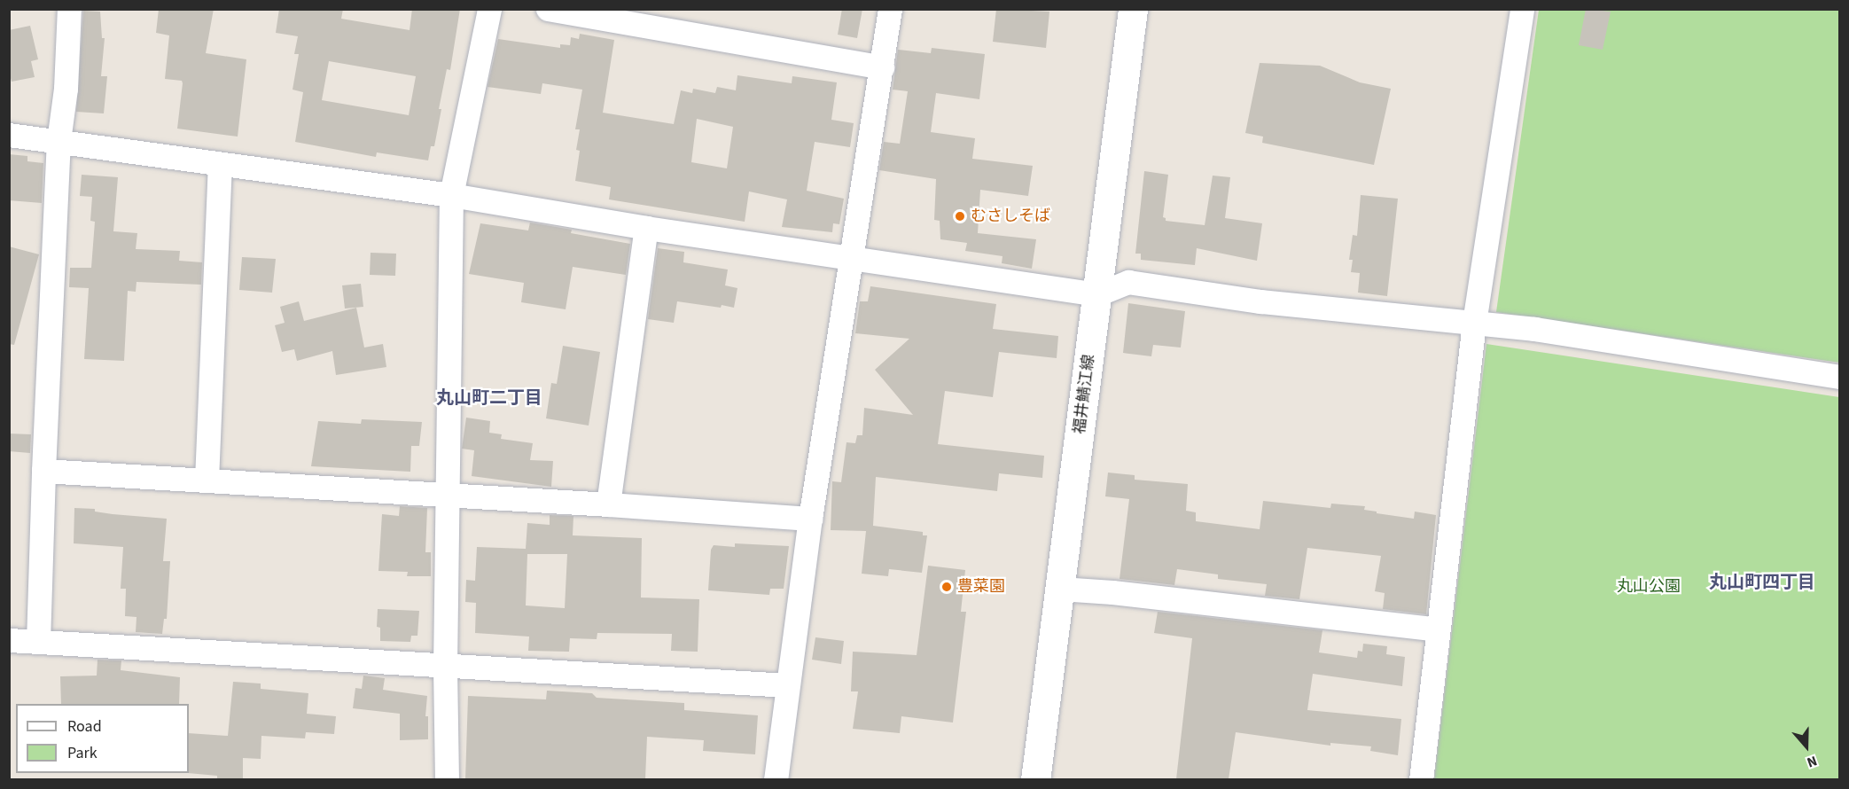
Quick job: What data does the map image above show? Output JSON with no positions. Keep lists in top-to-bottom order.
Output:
{
  "streets": {
    "main road": ["福井鯖江線"]
  },
  "districts": ["丸山町二丁目", "丸山町四丁目"],
  "parks": ["丸山公園"],
  "places": ["むさしそば", "豊菜園"],
  "legend": ["Road", "Park"],
  "north": "bottom"
}
